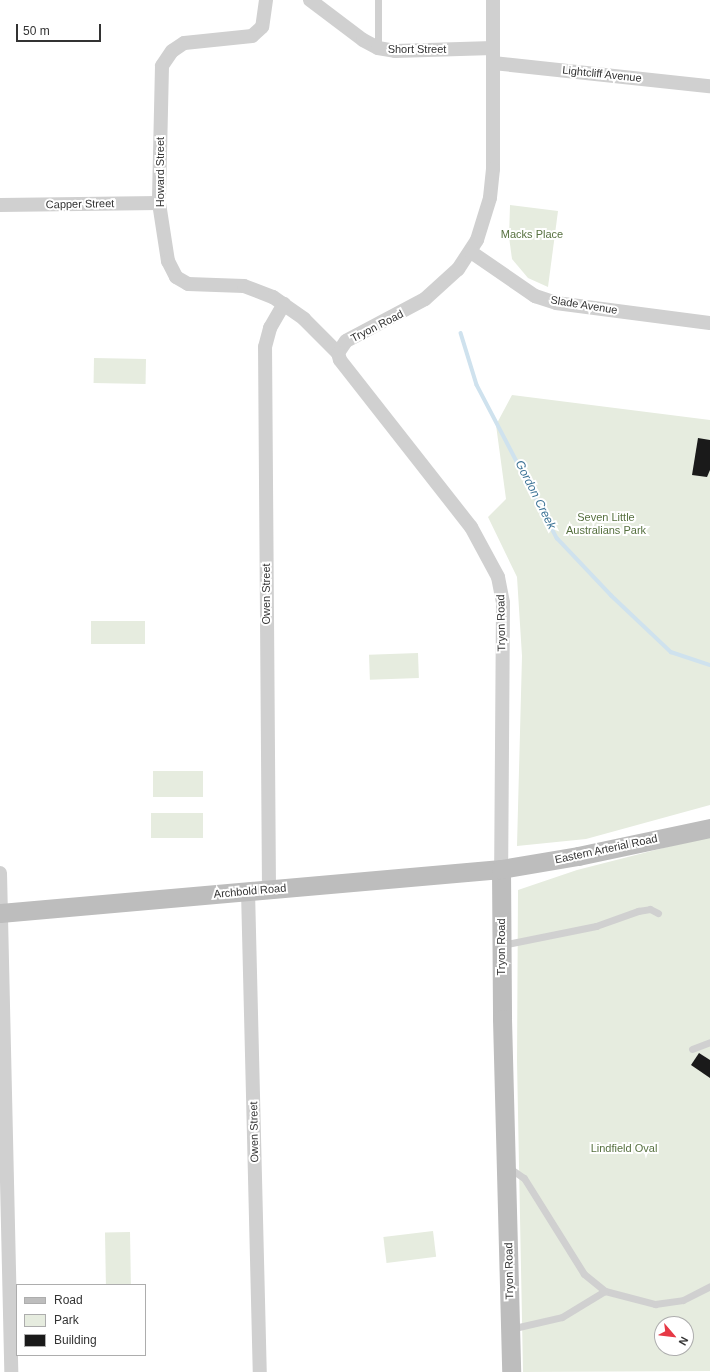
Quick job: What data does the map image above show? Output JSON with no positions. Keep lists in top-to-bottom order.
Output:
{
  "streets": {
    "main road": ["Tryon Road", "Eastern Arterial Road", "Archbold Road"],
    "street": [
      "Short Street",
      "Lightcliff Avenue",
      "Howard Street",
      "Capper Street",
      "Slade Avenue",
      "Owen Street"
    ]
  },
  "crossings": [
    ["Short Street", "Tryon Road"],
    ["Lightcliff Avenue", "Tryon Road"],
    ["Howard Street", "Capper Street"],
    ["Howard Street", "Tryon Road"],
    ["Howard Street", "Owen Street"],
    ["Slade Avenue", "Tryon Road"],
    ["Tryon Road", "Eastern Arterial Road"],
    ["Tryon Road", "Archbold Road"],
    ["Owen Street", "Archbold Road"],
    ["Eastern Arterial Road", "Archbold Road"]
  ],
  "water": ["Gordon Creek"],
  "parks": ["Macks Place", "Seven Little Australians Park", "Lindfield Oval"],
  "legend": ["Road", "Park", "Building"],
  "scale_bar": "50 m",
  "north": "bottom right"
}
